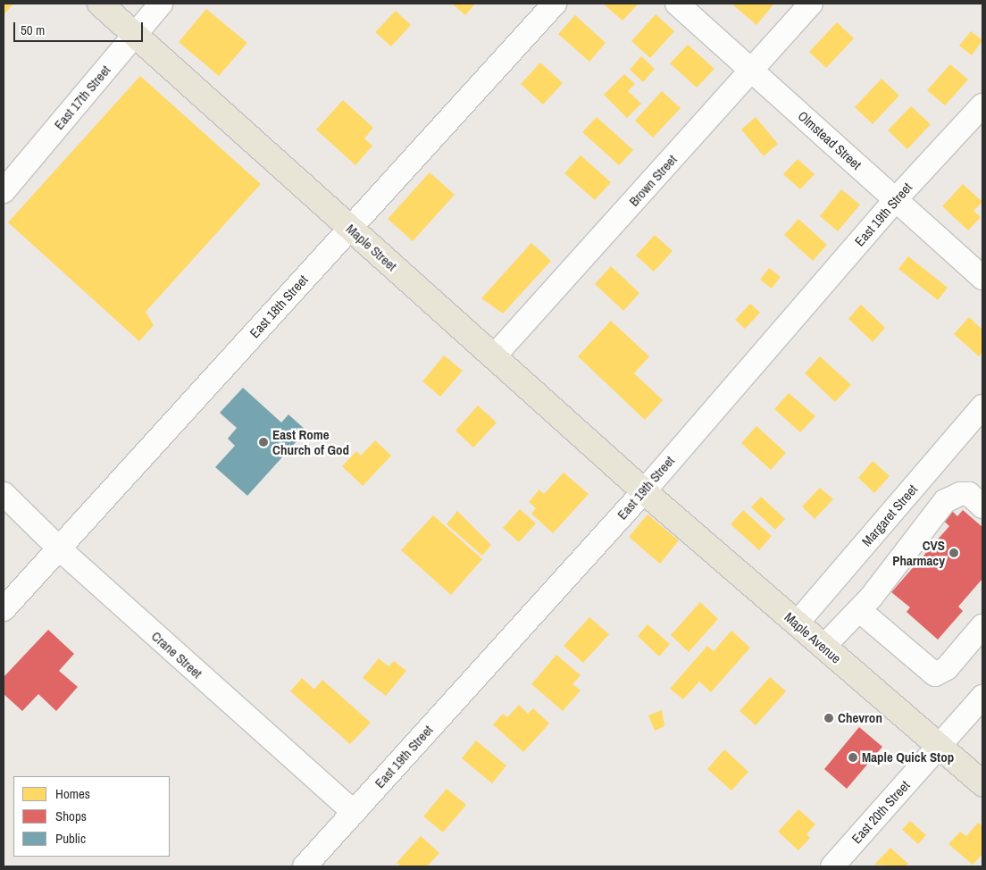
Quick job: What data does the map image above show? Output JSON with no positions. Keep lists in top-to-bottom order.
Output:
{
  "streets": {
    "main road": ["Maple Street", "Maple Avenue"],
    "street": [
      "East 17th Street",
      "Olmstead Street",
      "Brown Street",
      "East 19th Street",
      "East 18th Street",
      "Margaret Street",
      "Crane Street",
      "East 20th Street"
    ]
  },
  "crossings": [
    ["East 17th Street", "Maple Street"],
    ["Olmstead Street", "Brown Street"],
    ["Olmstead Street", "East 19th Street"],
    ["Brown Street", "Maple Street"],
    ["East 19th Street", "Maple Street"],
    ["East 19th Street", "Maple Avenue"],
    ["East 19th Street", "Crane Street"],
    ["Maple Street", "East 18th Street"],
    ["Maple Street", "Maple Avenue"],
    ["East 18th Street", "Crane Street"],
    ["Margaret Street", "Maple Avenue"],
    ["Maple Avenue", "East 20th Street"]
  ],
  "places": [
    "East Rome Church of God",
    "CVS Pharmacy",
    "Chevron",
    "Maple Quick Stop"
  ],
  "legend": ["Homes", "Shops", "Public"],
  "scale_bar": "50 m"
}
